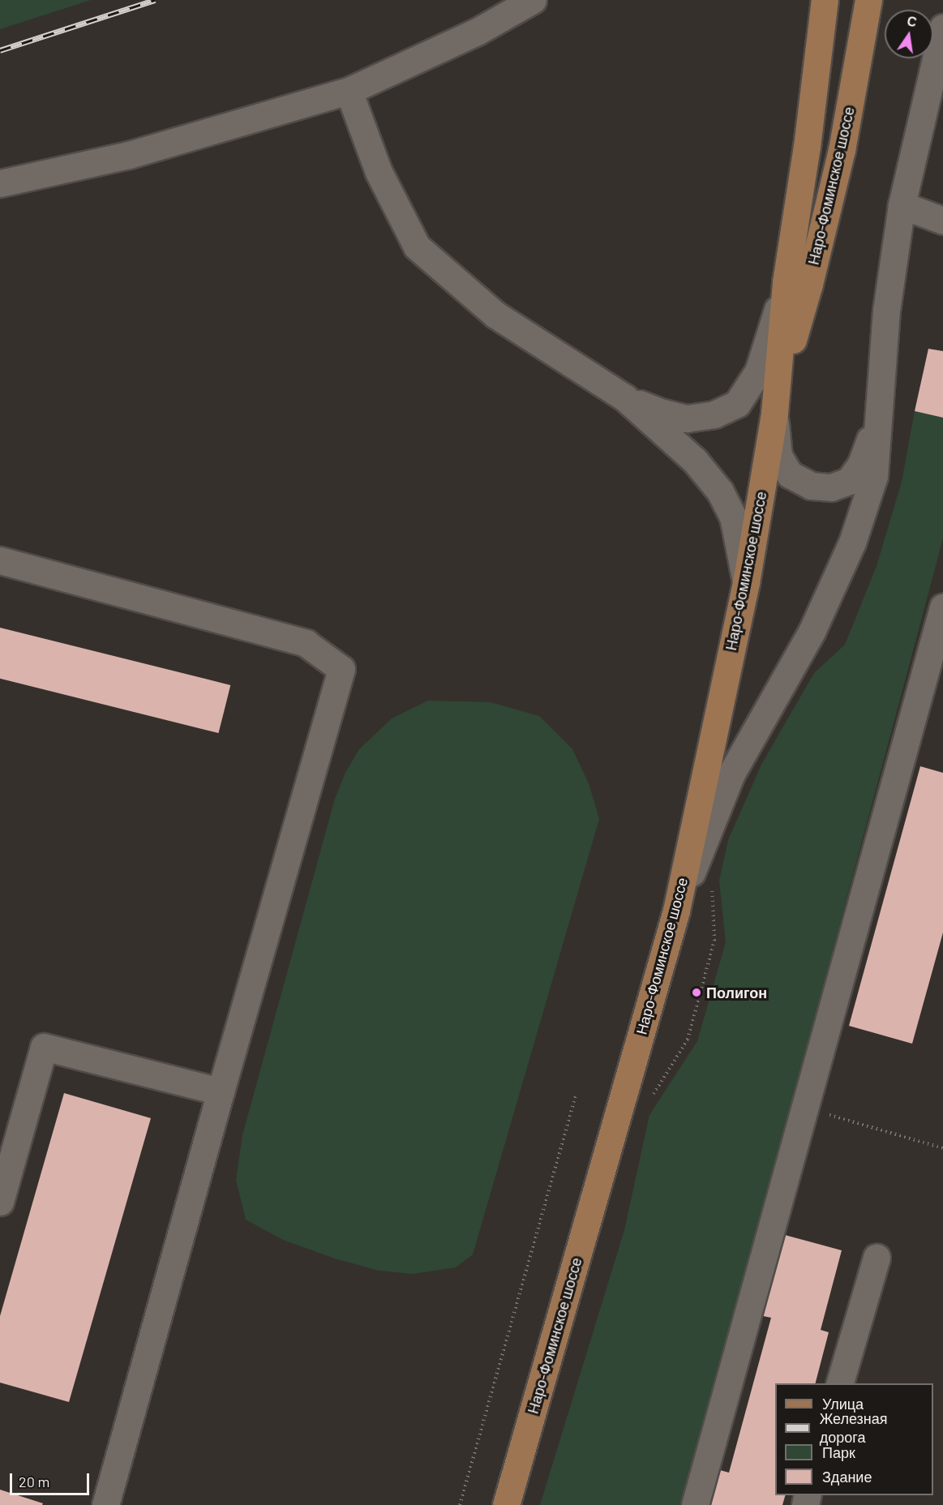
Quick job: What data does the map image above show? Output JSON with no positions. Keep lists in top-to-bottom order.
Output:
{
  "streets": {
    "main road": ["Наро-Фоминское шоссе"]
  },
  "places": ["Полигон"],
  "legend": [
    "Улица",
    "Железная дорога",
    "Парк",
    "Здание"
  ],
  "scale_bar": "20 m",
  "north": "top"
}
